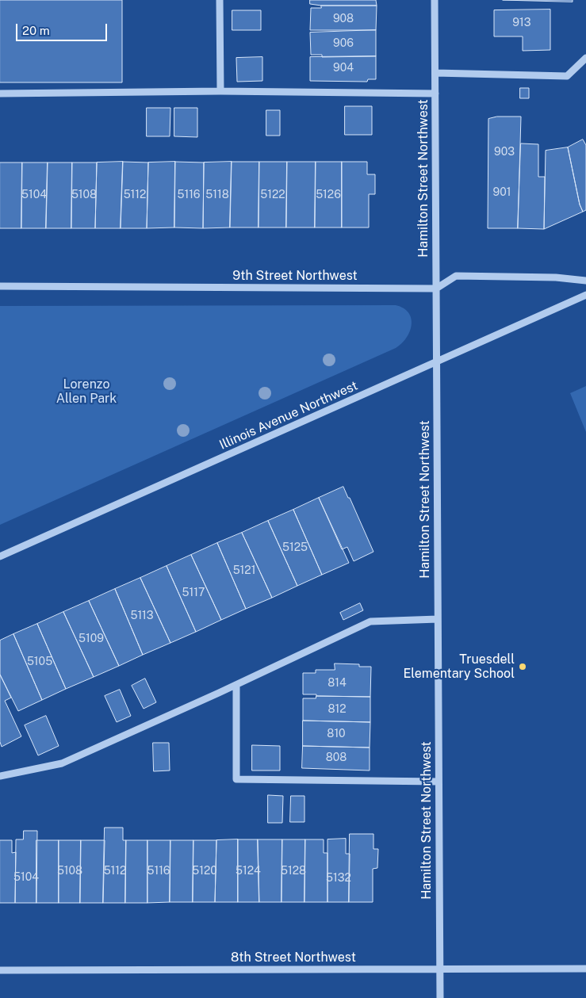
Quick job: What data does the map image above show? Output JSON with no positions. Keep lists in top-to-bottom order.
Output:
{
  "streets": {
    "street": [
      "Hamilton Street Northwest",
      "9th Street Northwest",
      "Illinois Avenue Northwest",
      "8th Street Northwest"
    ]
  },
  "crossings": [
    ["Hamilton Street Northwest", "9th Street Northwest"],
    ["Hamilton Street Northwest", "Illinois Avenue Northwest"],
    ["Hamilton Street Northwest", "8th Street Northwest"]
  ],
  "parks": ["Lorenzo Allen Park"],
  "places": ["Truesdell Elementary School"],
  "house_numbers": [
    "908",
    "913",
    "906",
    "904",
    "903",
    "901",
    "5104",
    "5108",
    "5112",
    "5116",
    "5118",
    "5122",
    "5126",
    "5125",
    "5121",
    "5117",
    "5113",
    "5109",
    "5105",
    "814",
    "812",
    "810",
    "808",
    "5108",
    "5112",
    "5116",
    "5120",
    "5124",
    "5128",
    "5104",
    "5132"
  ],
  "scale_bar": "20 m"
}
